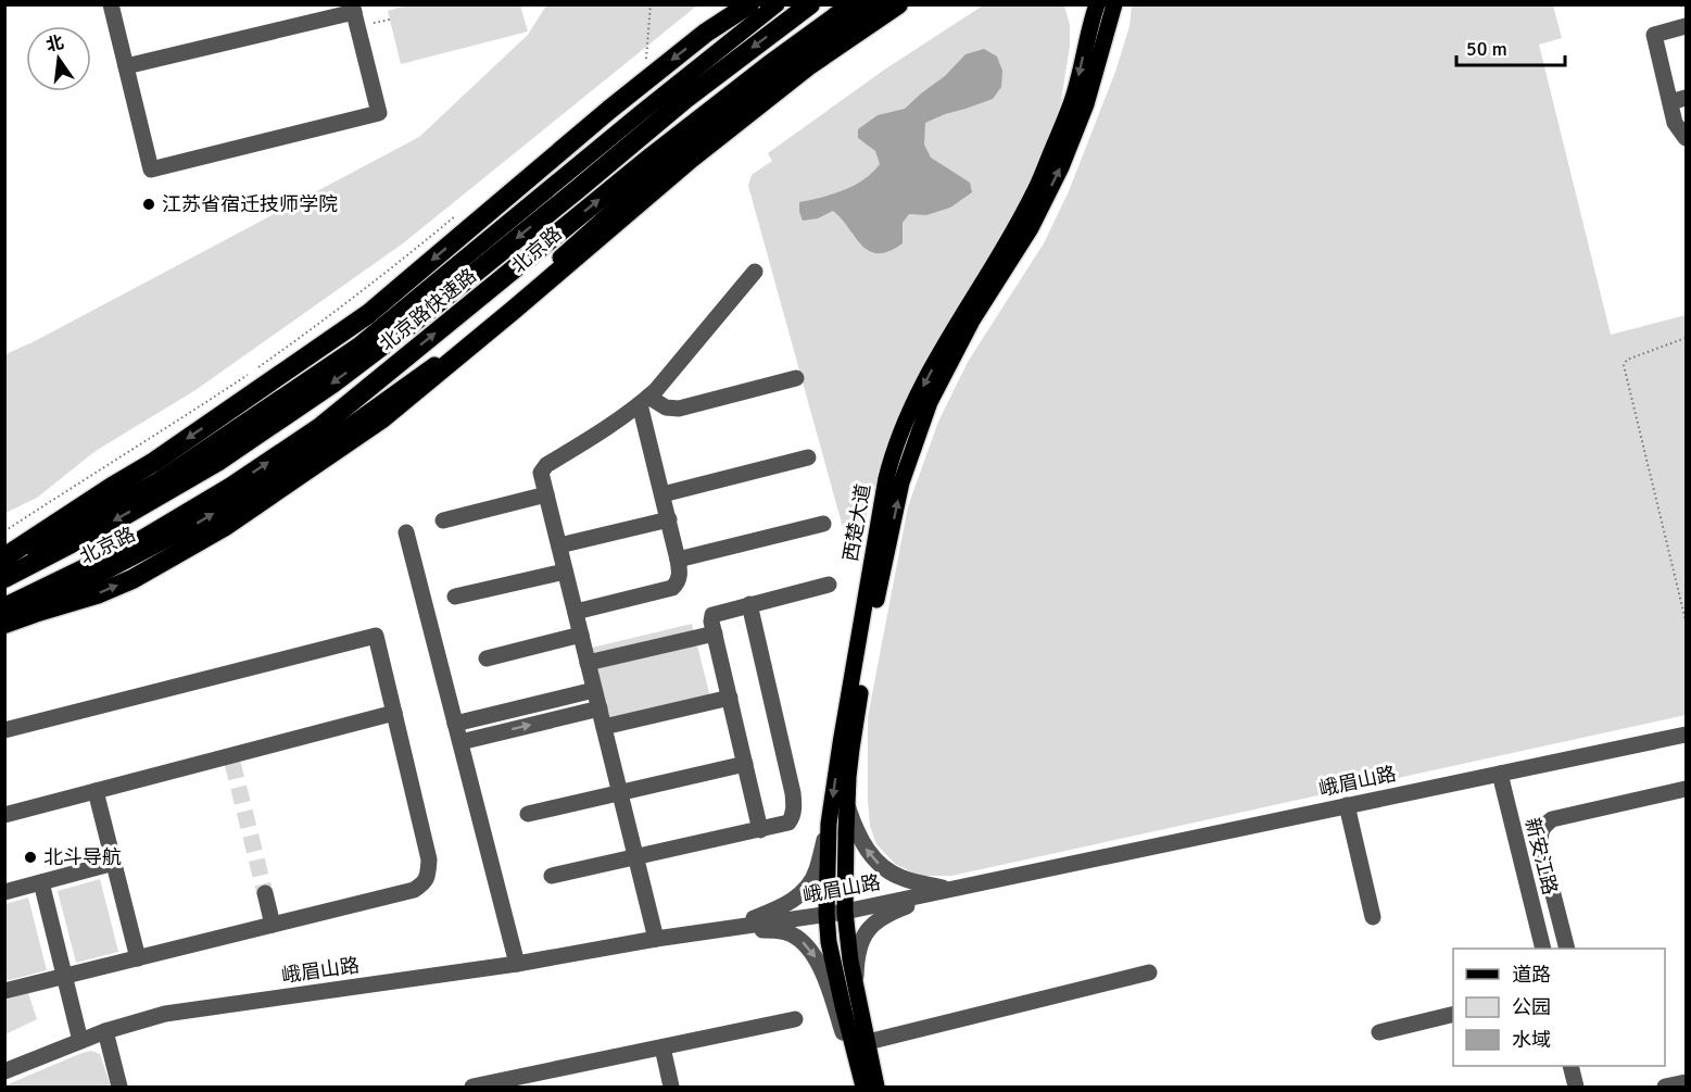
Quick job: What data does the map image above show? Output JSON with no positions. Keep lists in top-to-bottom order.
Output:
{
  "streets": {
    "highway": ["北京路快速路"],
    "main road": ["北京路", "西楚大道"],
    "street": ["峨眉山路", "新安江路"]
  },
  "crossings": [
    ["西楚大道", "峨眉山路"],
    ["峨眉山路", "新安江路"]
  ],
  "places": ["江苏省宿迁技师学院", "北斗导航"],
  "legend": ["道路", "公园", "水域"],
  "scale_bar": "50 m",
  "north": "top"
}
